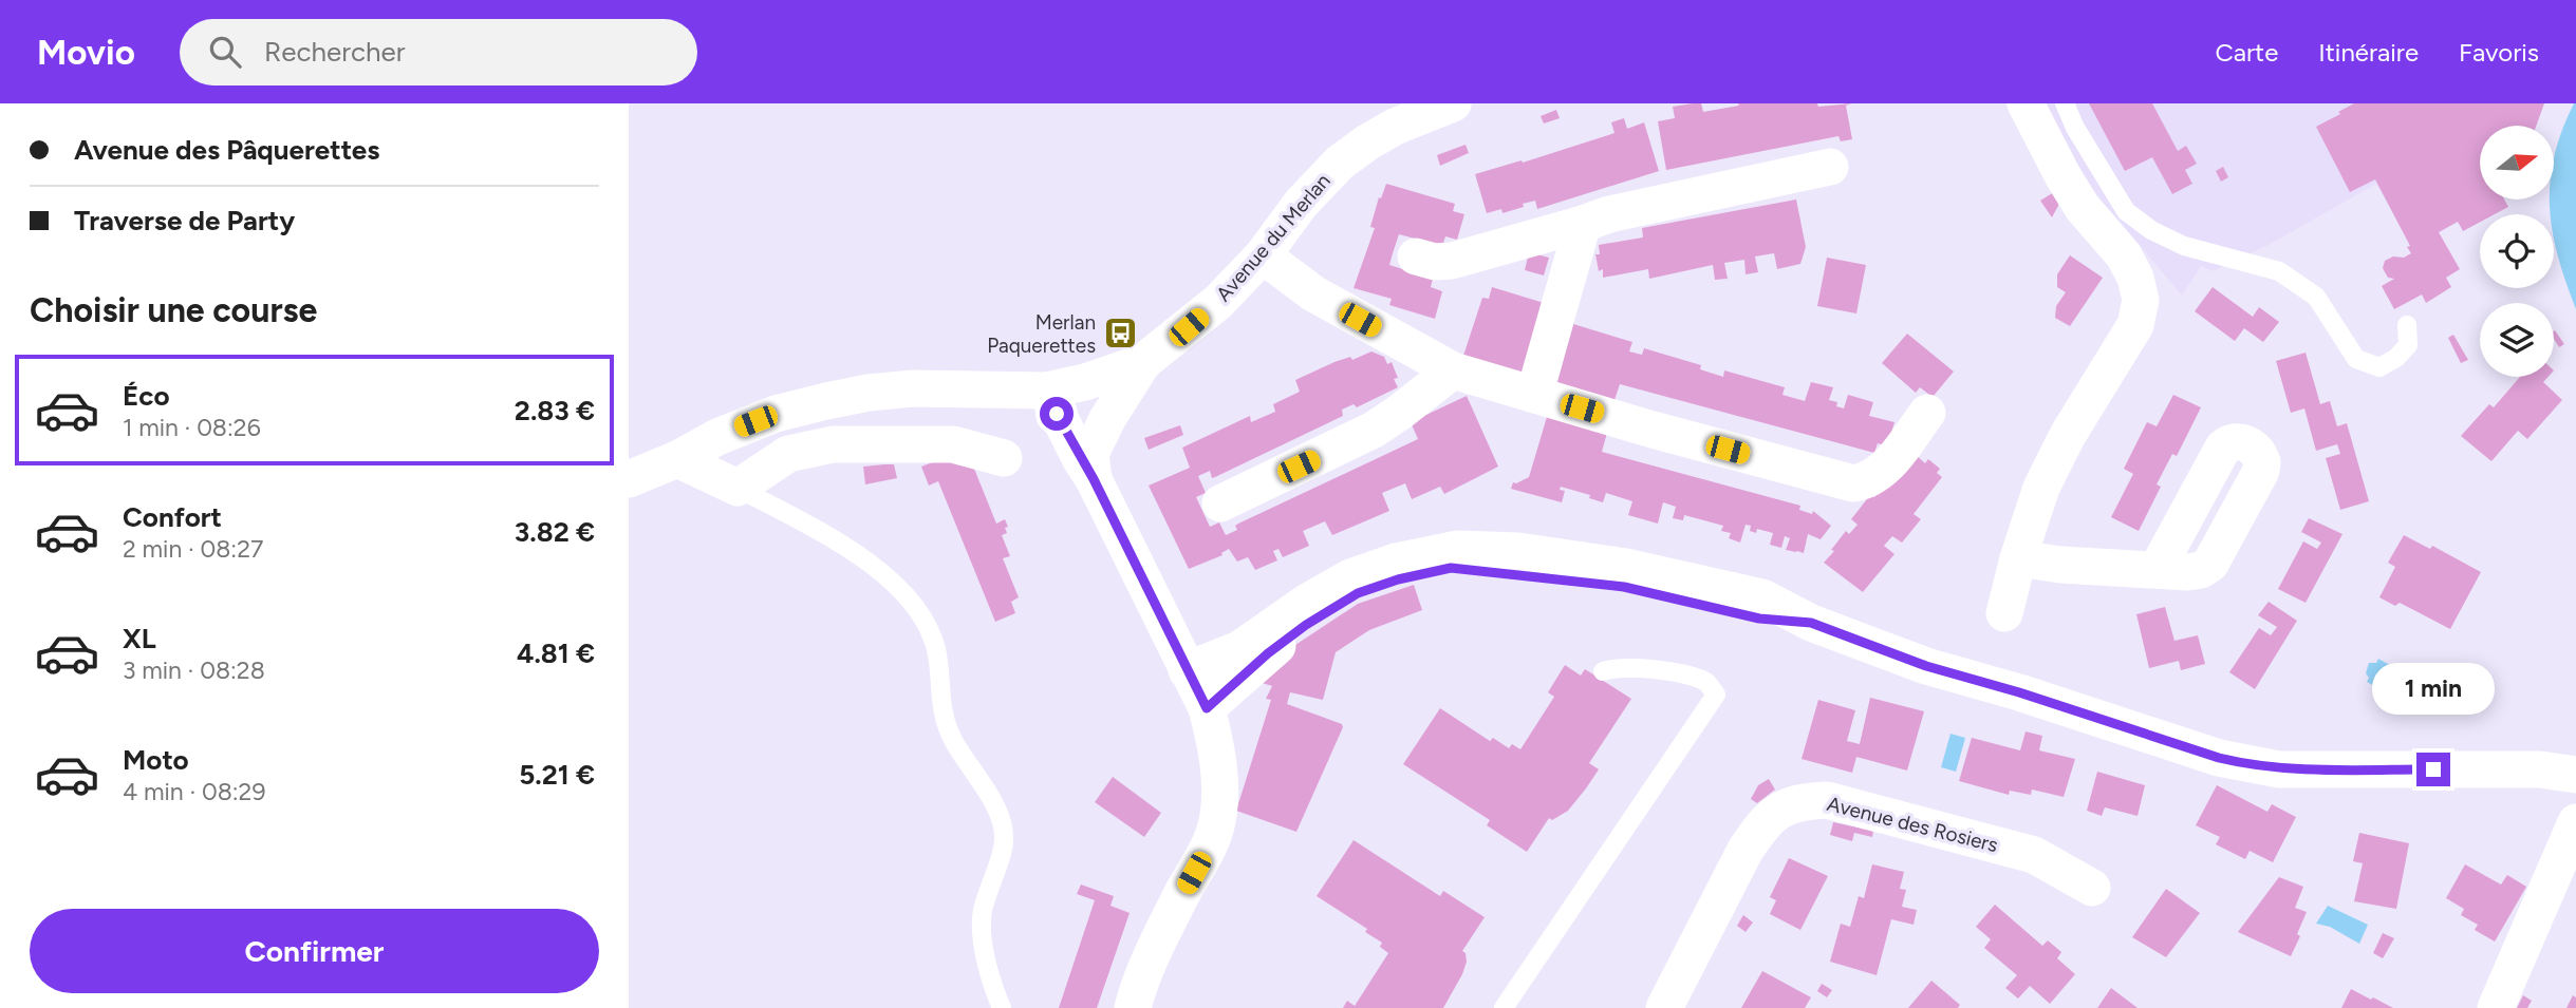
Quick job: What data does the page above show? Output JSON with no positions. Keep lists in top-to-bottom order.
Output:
{
  "streets": {
    "street": ["Avenue du Merlan", "Avenue des Rosiers"]
  },
  "places": {
    "bus stop": ["Merlan Paquerettes"]
  },
  "north": "right",
  "page": {
    "header": "Movio",
    "search": "Rechercher",
    "nav": ["Carte", "Itinéraire", "Favoris"],
    "banner": ["Avenue des Pâquerettes", "Traverse de Party"],
    "heading": "Choisir une course",
    "list": [
      {
        "name": "Éco",
        "note": "1 min · 08:26",
        "value": "2.83 €"
      },
      {
        "name": "Confort",
        "note": "2 min · 08:27",
        "value": "3.82 €"
      },
      {
        "name": "XL",
        "note": "3 min · 08:28",
        "value": "4.81 €"
      },
      {
        "name": "Moto",
        "note": "4 min · 08:29",
        "value": "5.21 €"
      }
    ],
    "bubble": "1 min",
    "buttons": "Confirmer"
  }
}
